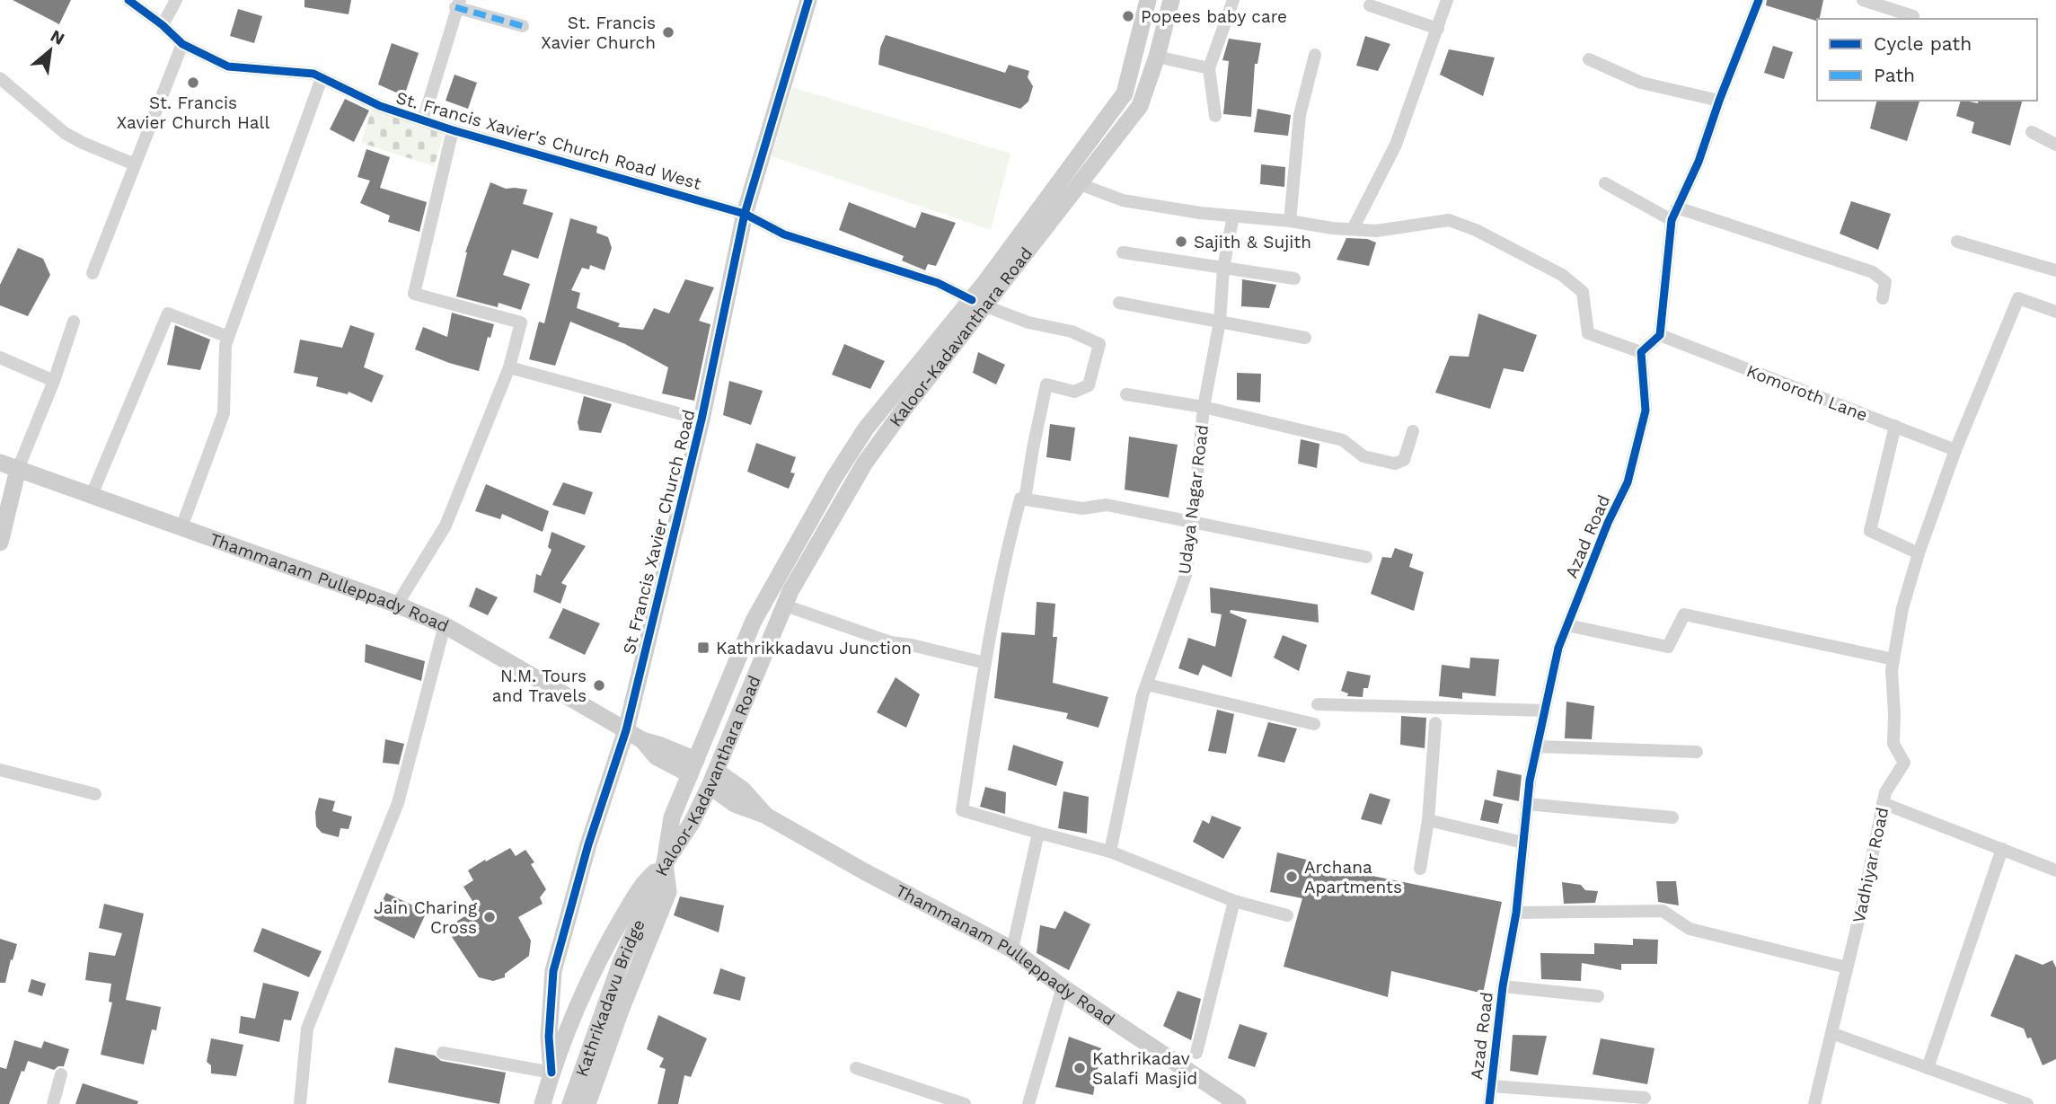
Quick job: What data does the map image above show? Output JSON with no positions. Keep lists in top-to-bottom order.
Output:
{
  "streets": {
    "main road": [
      "Kaloor-Kadavanthara Road",
      "St Francis Xavier Church Road",
      "Thammanam Pulleppady Road",
      "Kathrikadavu Bridge"
    ],
    "street": [
      "St. Francis Xavier's Church Road West",
      "Komoroth Lane",
      "Udaya Nagar Road",
      "Azad Road",
      "Vadhiyar Road"
    ]
  },
  "crossings": [
    ["St. Francis Xavier's Church Road West", "Kaloor-Kadavanthara Road"],
    ["St. Francis Xavier's Church Road West", "St Francis Xavier Church Road"],
    ["Kaloor-Kadavanthara Road", "Thammanam Pulleppady Road"],
    ["Kaloor-Kadavanthara Road", "Kathrikadavu Bridge"],
    ["Komoroth Lane", "Vadhiyar Road"],
    ["St Francis Xavier Church Road", "Thammanam Pulleppady Road"]
  ],
  "places": {
    "other": [
      "Popees baby care",
      "St. Francis Xavier Church",
      "St. Francis Xavier Church Hall",
      "Sajith & Sujith",
      "N.M. Tours and Travels",
      "Archana Apartments",
      "Jain Charing Cross",
      "Kathrikadav Salafi Masjid"
    ],
    "transit": ["Kathrikkadavu Junction"]
  },
  "legend": ["Cycle path", "Path"],
  "north": "top right"
}
